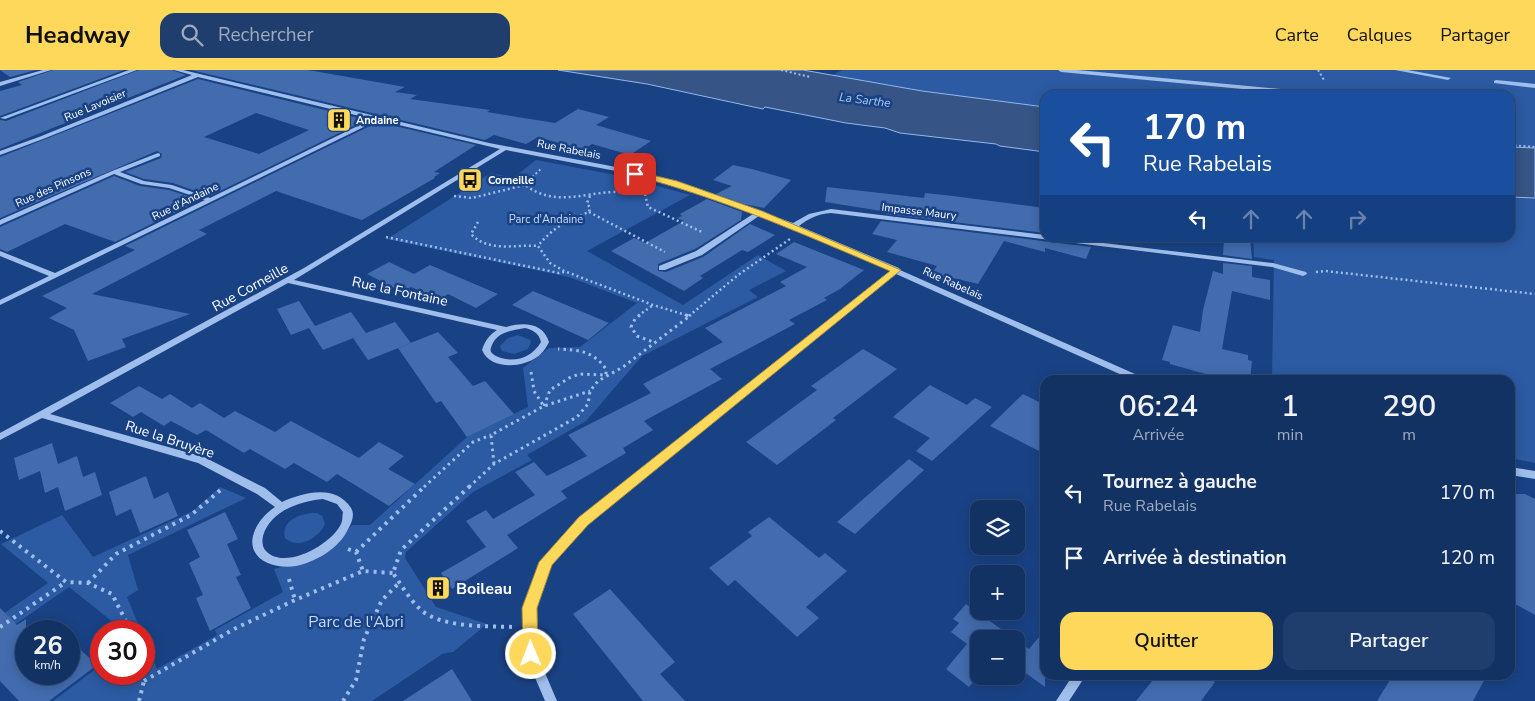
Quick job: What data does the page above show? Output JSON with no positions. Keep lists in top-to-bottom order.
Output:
{
  "streets": {
    "street": [
      "Rue Lavoisier",
      "Rue Rabelais",
      "Rue des Pinsons",
      "Rue d'Andaine",
      "Impasse Maury",
      "Rue Corneille",
      "Rue la Fontaine",
      "Rue la Bruyère"
    ]
  },
  "crossings": [
    ["Rue Lavoisier", "Rue Rabelais"],
    ["Rue Rabelais", "Rue d'Andaine"],
    ["Rue Rabelais", "Impasse Maury"],
    ["Rue Rabelais", "Rue Corneille"],
    ["Rue Corneille", "Rue la Fontaine"],
    ["Rue Corneille", "Rue la Bruyère"]
  ],
  "water": ["La Sarthe"],
  "parks": ["Parc d'Andaine", "Parc de l'Abri"],
  "places": {
    "building": ["Andaine", "Boileau"],
    "bus stop": ["Corneille"]
  },
  "page": {
    "header": "Headway",
    "search": "Rechercher",
    "nav": ["Carte", "Calques", "Partager"],
    "turn": ["170 m", "Rue Rabelais"],
    "eta": [
      "06:24",
      "Arrivée",
      "1",
      "min",
      "290",
      "m"
    ],
    "list": [
      {
        "name": "Tournez à gauche",
        "note": "Rue Rabelais",
        "value": "170 m"
      },
      {
        "name": "Arrivée à destination",
        "value": "120 m"
      }
    ],
    "map_buttons": ["+", "−"],
    "buttons": ["Quitter", "Partager"],
    "speed": "26 km/h",
    "limit": "30"
  }
}
